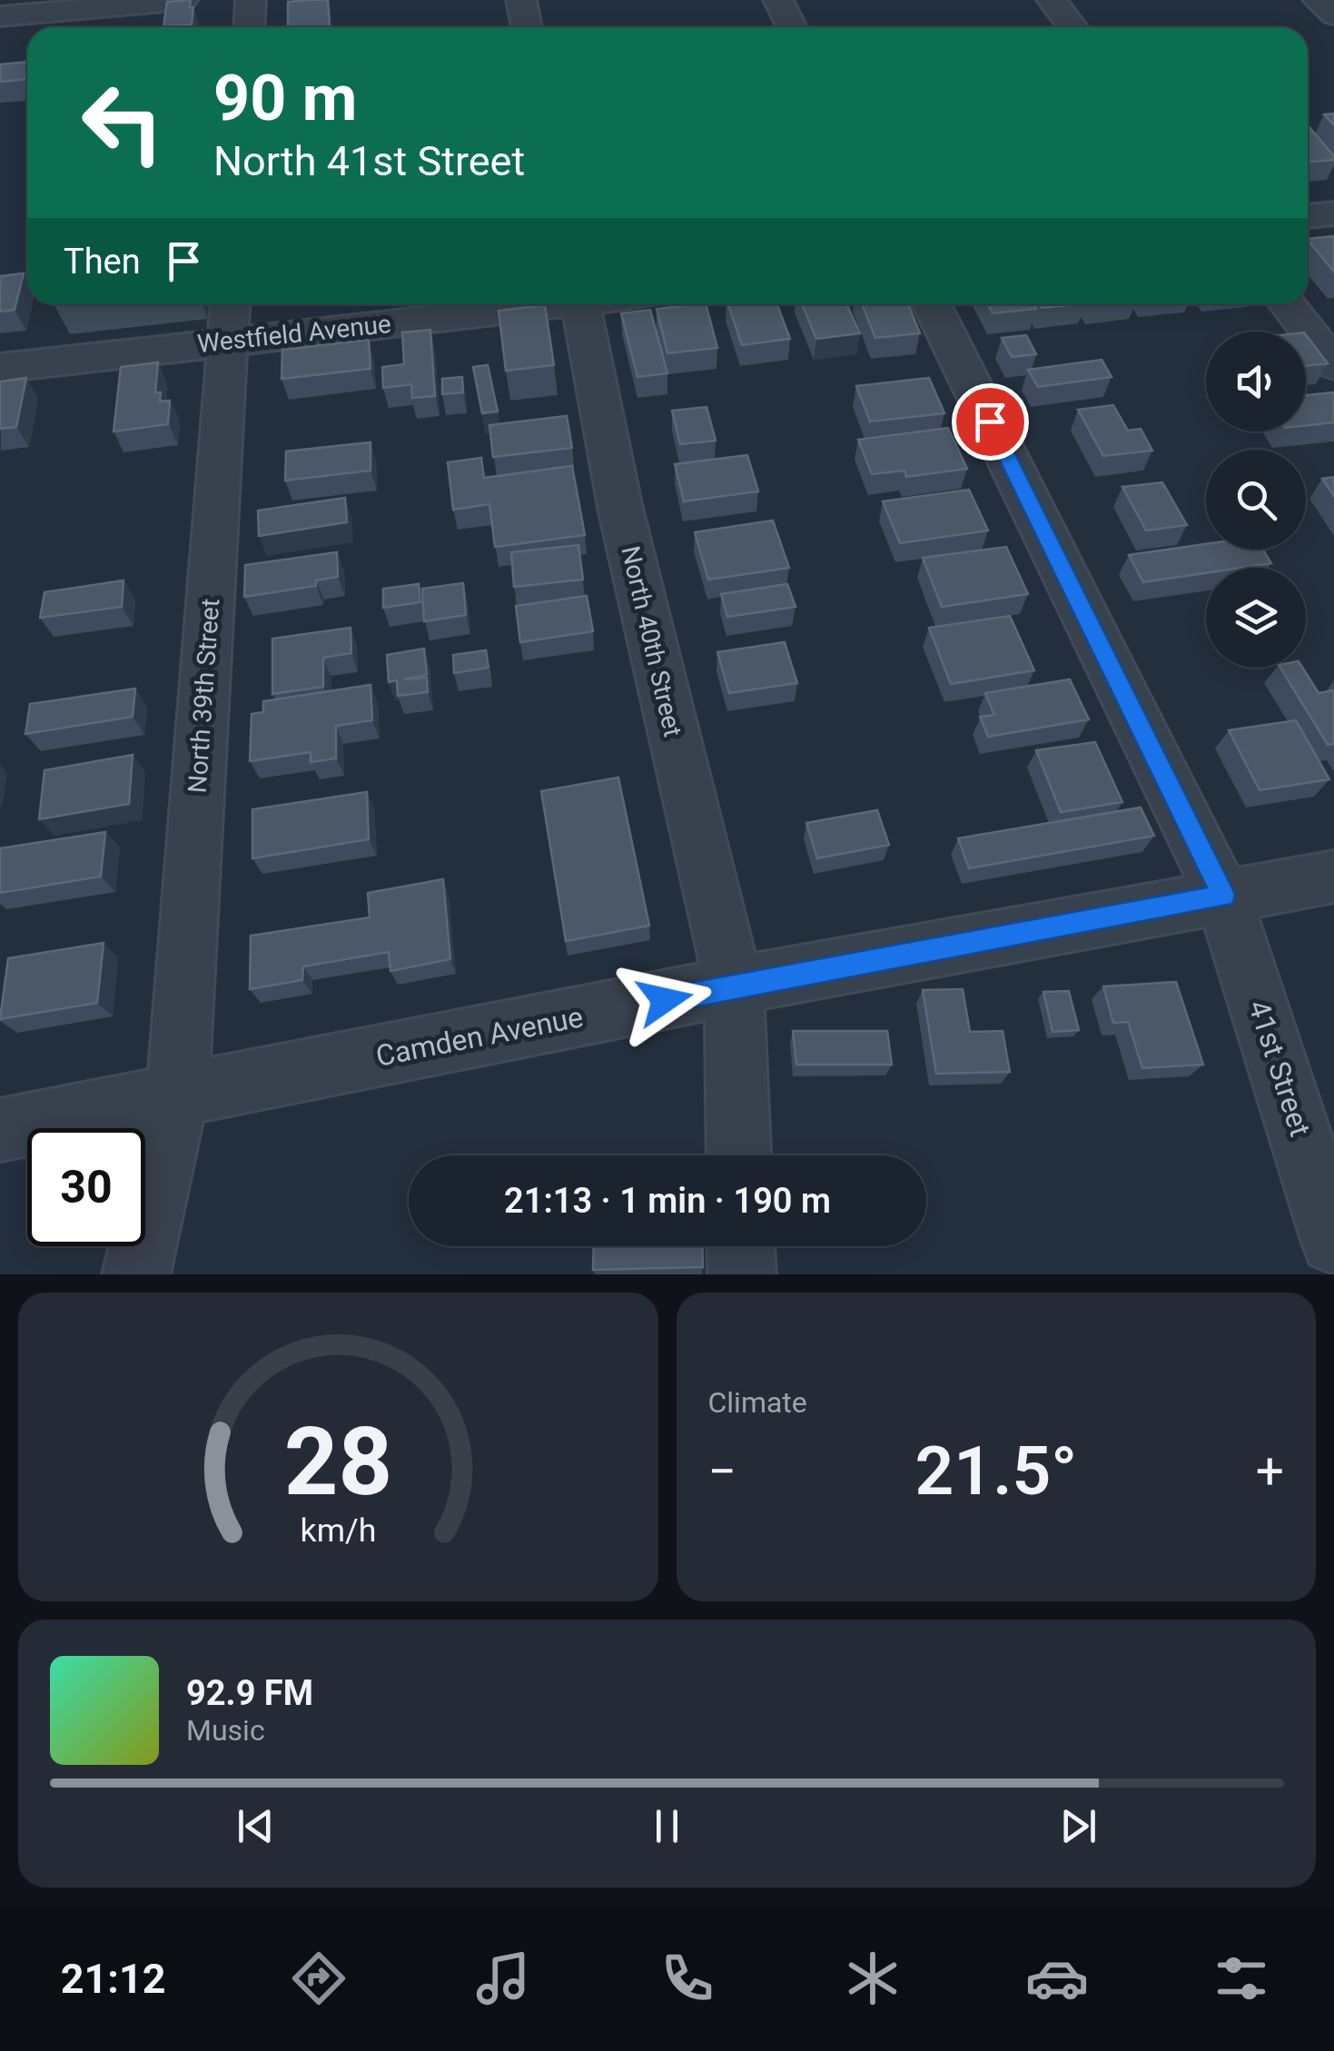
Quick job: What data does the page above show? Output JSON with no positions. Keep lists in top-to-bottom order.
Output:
{
  "streets": {
    "street": [
      "Westfield Avenue",
      "North 40th Street",
      "North 39th Street",
      "Camden Avenue",
      "41st Street"
    ]
  },
  "crossings": [
    ["Westfield Avenue", "North 39th Street"],
    ["North 40th Street", "Camden Avenue"],
    ["North 39th Street", "Camden Avenue"],
    ["Camden Avenue", "41st Street"]
  ],
  "page": {
    "turn": ["90 m", "North 41st Street"],
    "then": "Then",
    "limit": "30",
    "trip": "21:13 · 1 min · 190 m",
    "tile": "Climate",
    "heat": ["−", "21.5°", "+"],
    "song": ["92.9 FM", "Music"],
    "tabs": "21:12",
    "gauge": ["28", "km/h"]
  }
}
